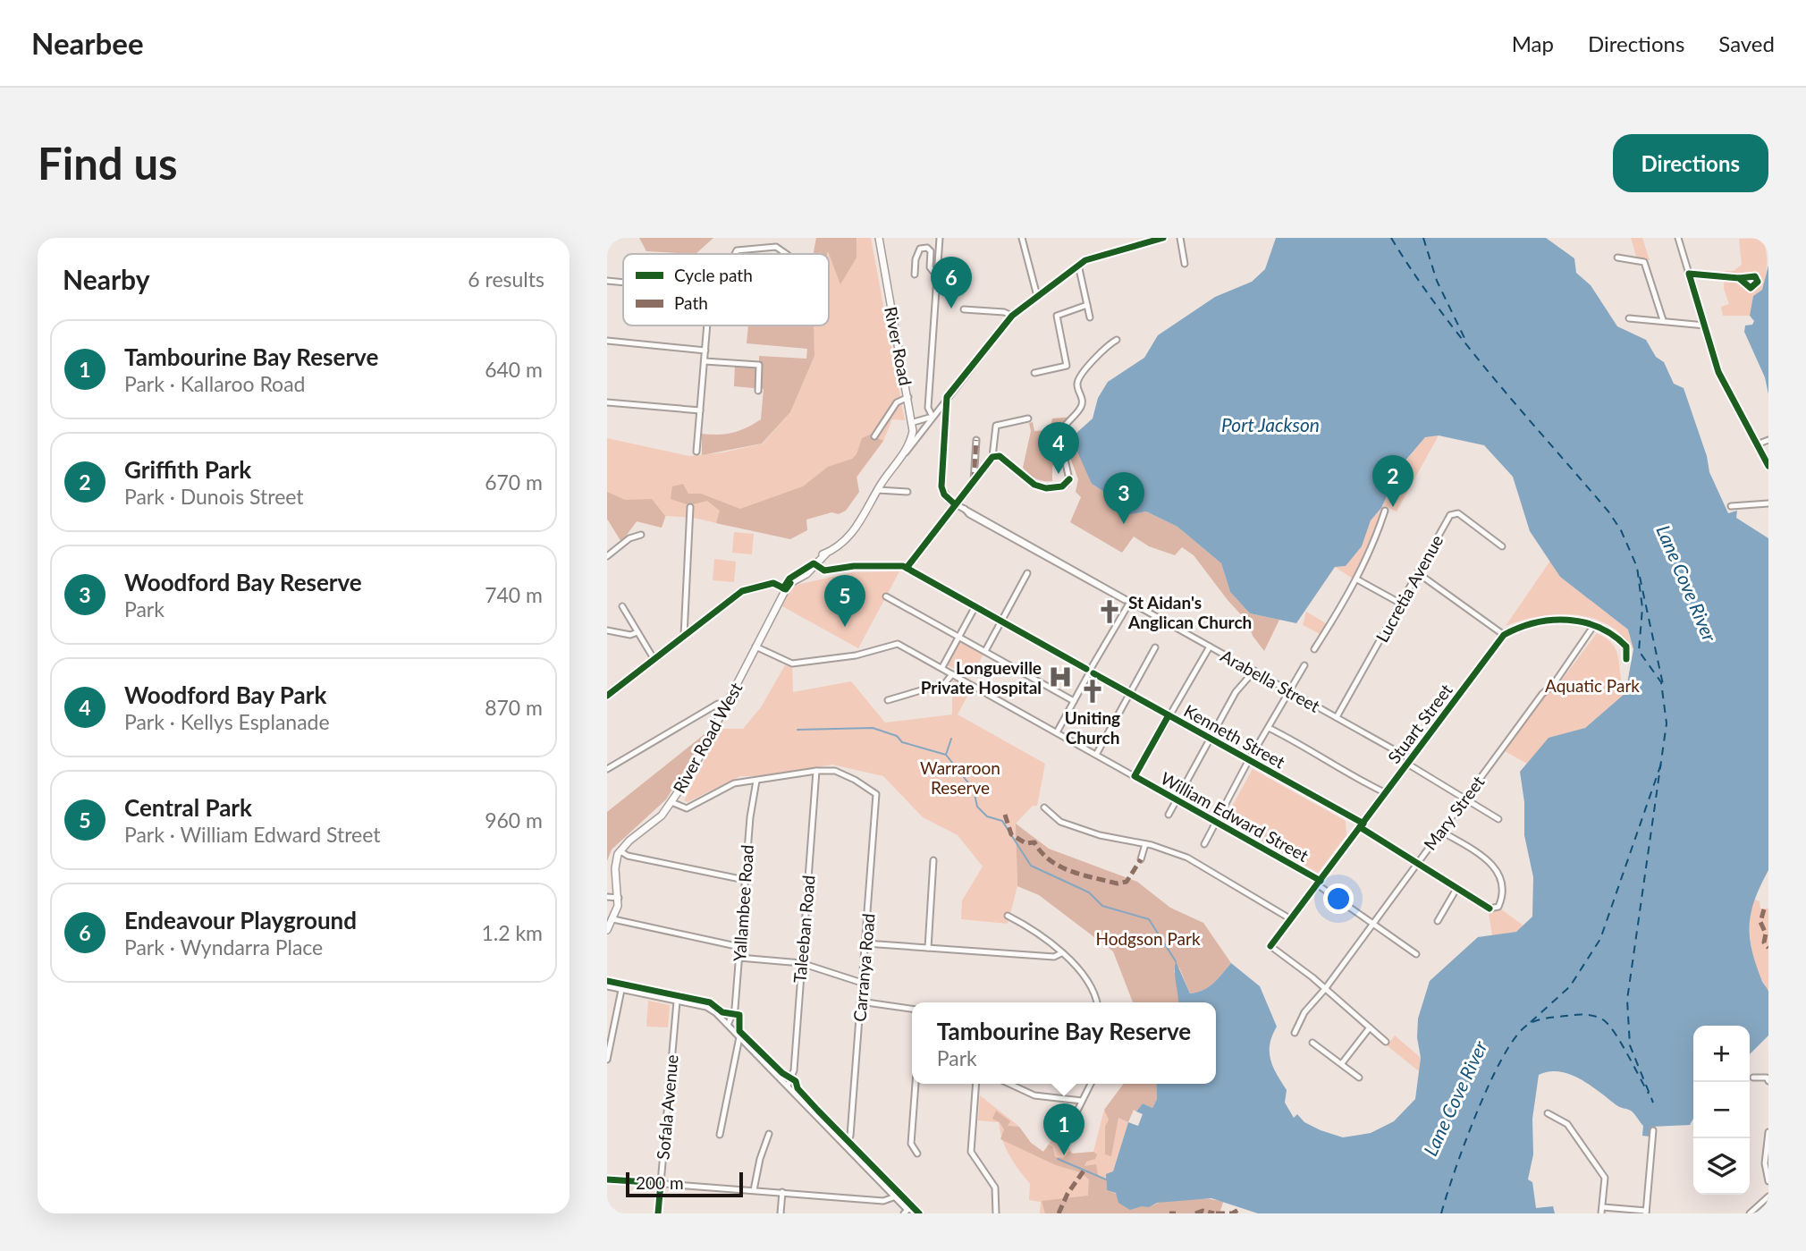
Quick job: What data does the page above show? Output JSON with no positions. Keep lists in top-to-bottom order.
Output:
{
  "streets": {
    "main road": ["River Road", "River Road West"],
    "street": [
      "Lucretia Avenue",
      "Arabella Street",
      "Stuart Street",
      "Kenneth Street",
      "Mary Street",
      "William Edward Street",
      "Yallambee Road",
      "Taleeban Road",
      "Carranya Road",
      "Sofala Avenue"
    ]
  },
  "crossings": [
    ["Lucretia Avenue", "Arabella Street"],
    ["Arabella Street", "Stuart Street"],
    ["Arabella Street", "Mary Street"],
    ["Stuart Street", "Kenneth Street"],
    ["Stuart Street", "Mary Street"],
    ["Stuart Street", "William Edward Street"],
    ["Kenneth Street", "Mary Street"],
    ["River Road West", "William Edward Street"],
    ["Mary Street", "William Edward Street"],
    ["Taleeban Road", "Carranya Road"]
  ],
  "water": ["Port Jackson", "Lane Cove River"],
  "parks": ["Aquatic Park", "Warraroon Reserve", "Hodgson Park"],
  "places": {
    "church": ["St Aidan's Anglican Church", "Uniting Church"],
    "hospital": ["Longueville Private Hospital"]
  },
  "legend": ["Cycle path", "Path"],
  "scale_bar": "200 m",
  "page": {
    "header": "Nearbee",
    "nav": ["Map", "Directions", "Saved"],
    "buttons": "Directions",
    "title": "Find us",
    "heading": ["Nearby", "6 results"],
    "pins": [
      "6",
      "4",
      "2",
      "3",
      "5",
      "1"
    ],
    "list": [
      {
        "mark": "1",
        "name": "Tambourine Bay Reserve",
        "note": "Park · Kallaroo Road",
        "value": "640 m"
      },
      {
        "mark": "2",
        "name": "Griffith Park",
        "note": "Park · Dunois Street",
        "value": "670 m"
      },
      {
        "mark": "3",
        "name": "Woodford Bay Reserve",
        "note": "Park",
        "value": "740 m"
      },
      {
        "mark": "4",
        "name": "Woodford Bay Park",
        "note": "Park · Kellys Esplanade",
        "value": "870 m"
      },
      {
        "mark": "5",
        "name": "Central Park",
        "note": "Park · William Edward Street",
        "value": "960 m"
      },
      {
        "mark": "6",
        "name": "Endeavour Playground",
        "note": "Park · Wyndarra Place",
        "value": "1.2 km"
      }
    ],
    "popup": ["Tambourine Bay Reserve", "Park"],
    "map_buttons": ["+", "−"],
    "scale": "200 m"
  }
}
